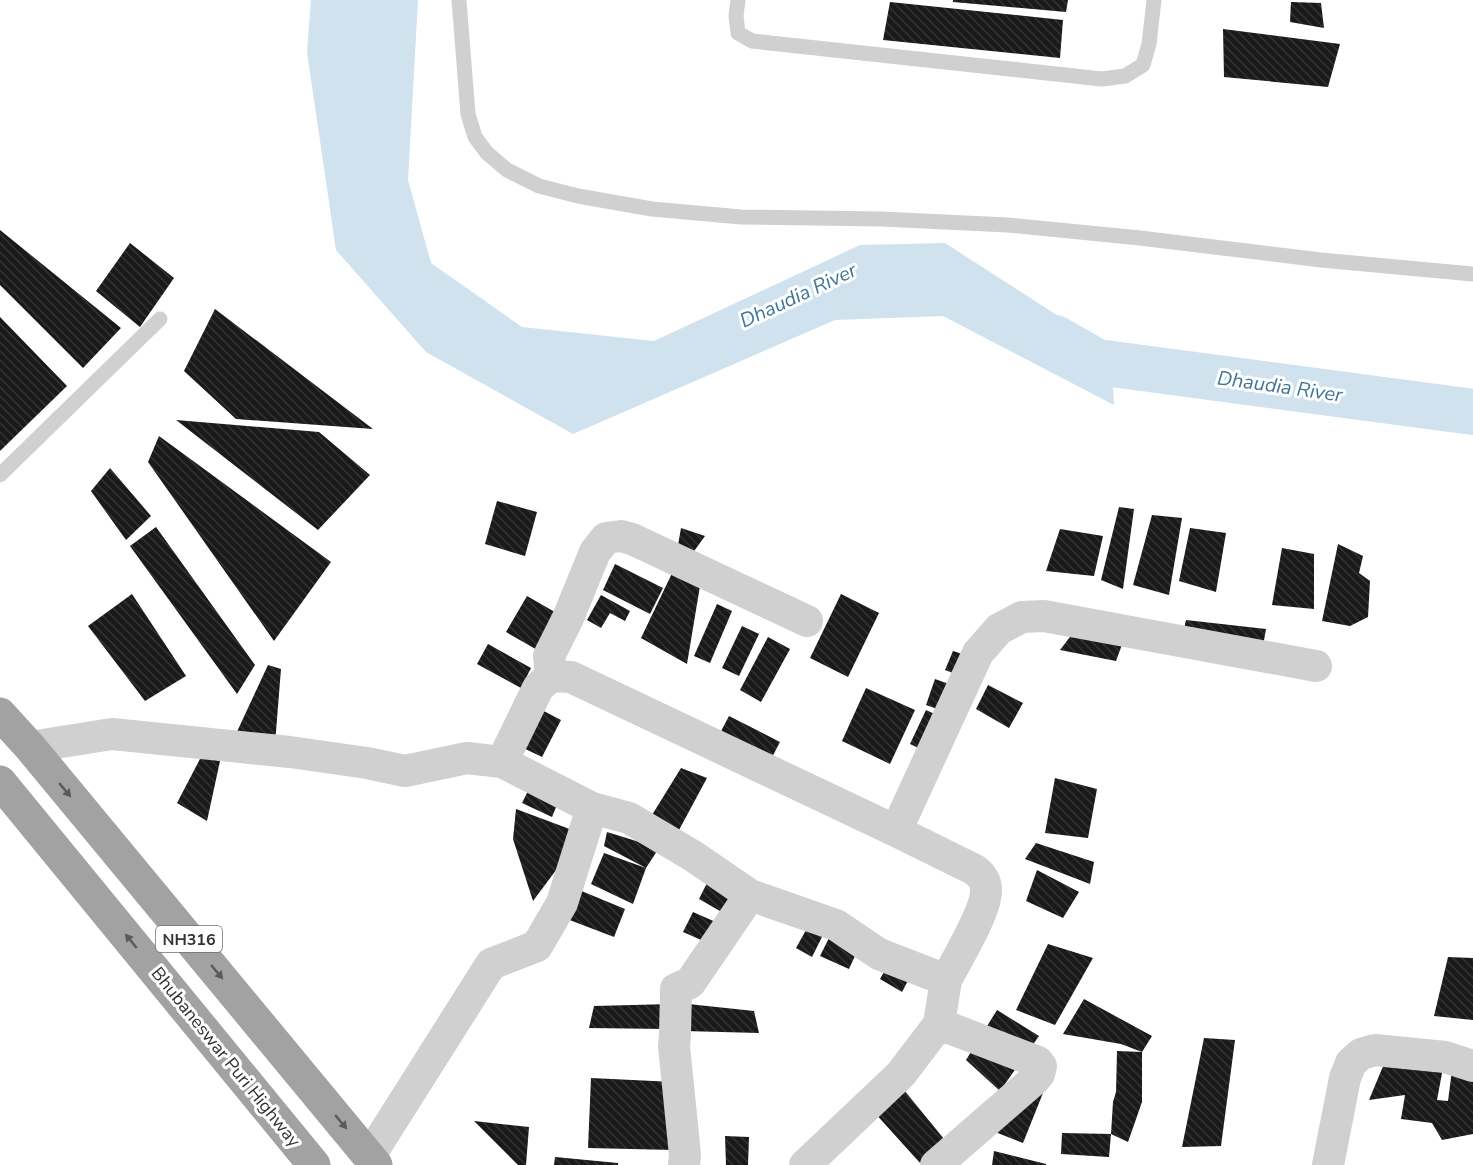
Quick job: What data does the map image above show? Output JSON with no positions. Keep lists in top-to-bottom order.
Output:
{
  "streets": {
    "highway": ["NH316", "Bhubaneswar Puri Highway"]
  },
  "water": ["Dhaudia River"]
}
